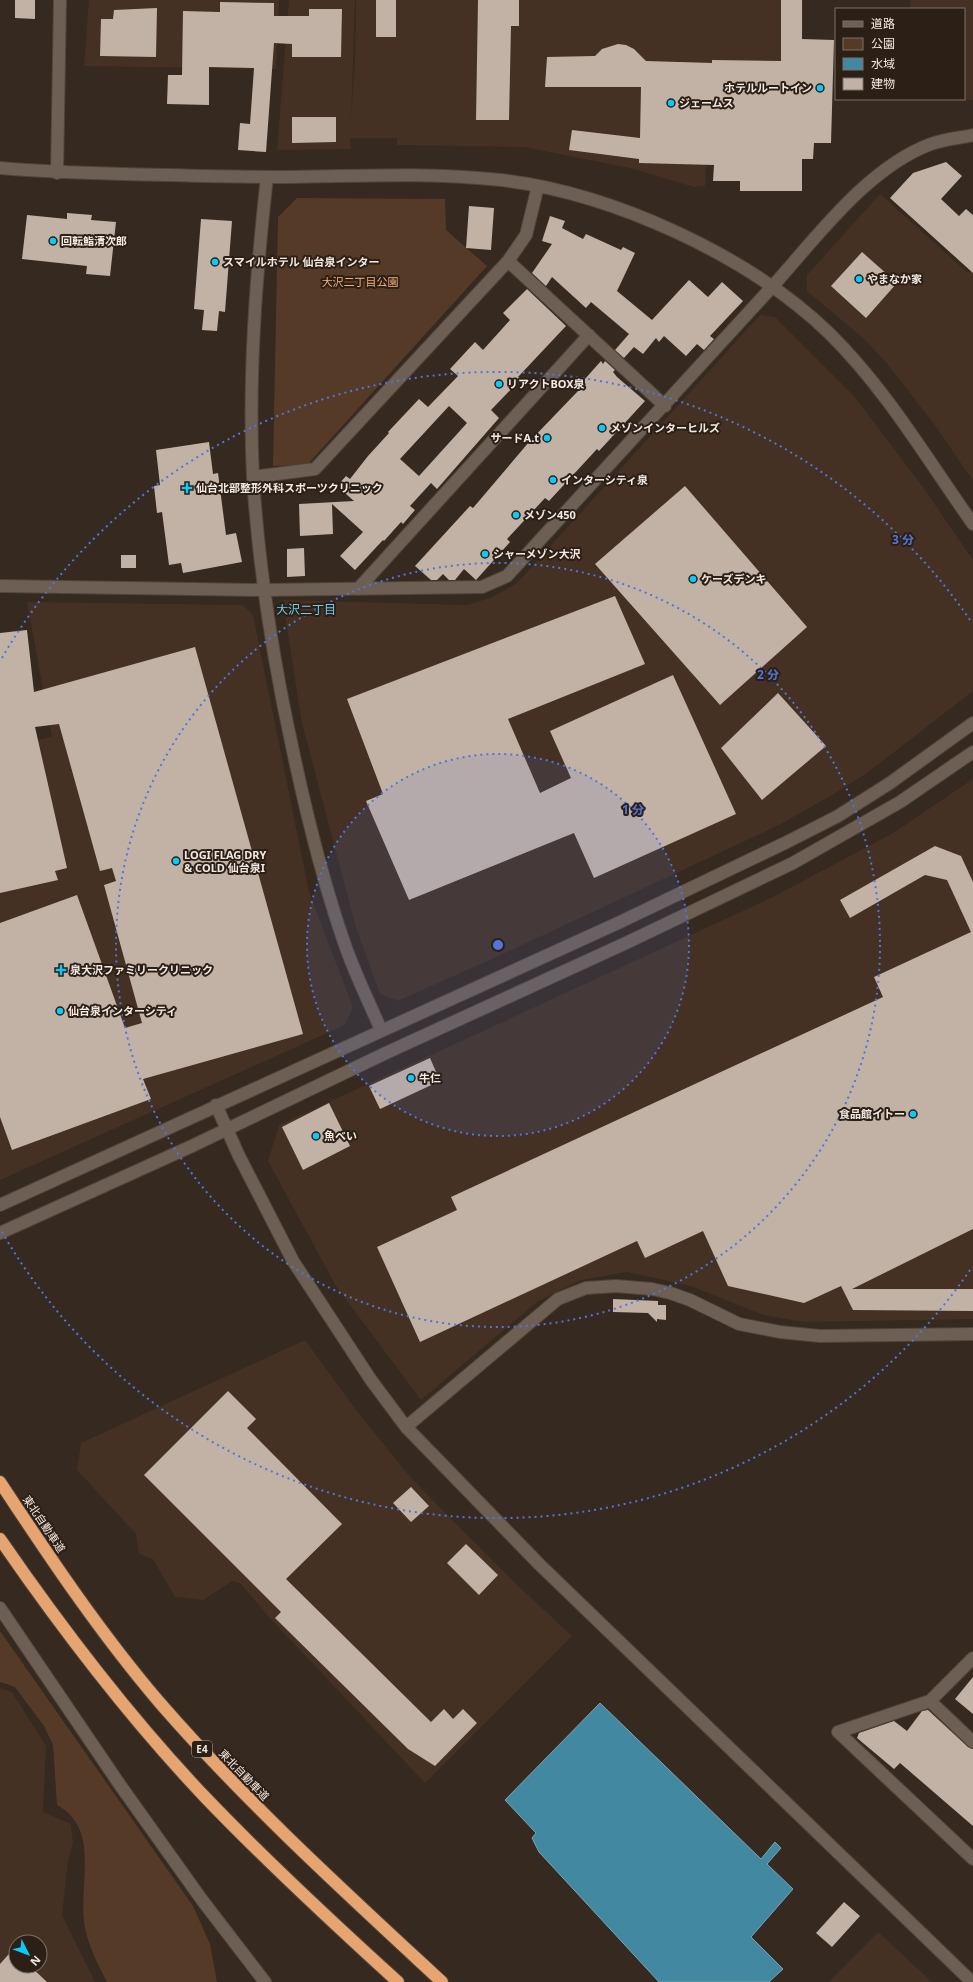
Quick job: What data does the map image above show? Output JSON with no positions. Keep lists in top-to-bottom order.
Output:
{
  "streets": {
    "highway": ["東北自動車道", "E4"]
  },
  "districts": ["大沢二丁目"],
  "parks": ["大沢二丁目公園"],
  "places": {
    "other": [
      "ホテルルートイン",
      "ジェームス",
      "回転鮨清次郎",
      "スマイルホテル 仙台泉インター",
      "やまなか家",
      "リアクトBOX泉",
      "メゾンインターヒルズ",
      "サードA.t",
      "インターシティ泉",
      "メゾン450",
      "シャーメゾン大沢",
      "ケーズデンキ",
      "LOGI FLAG DRY & COLD 仙台泉I",
      "仙台泉インターシティ",
      "牛仁",
      "食品館イトー",
      "魚べい"
    ],
    "health": ["仙台北部整形外科スポーツクリニック", "泉大沢ファミリークリニック"]
  },
  "legend": [
    "道路",
    "公園",
    "水域",
    "建物"
  ],
  "north": "bottom right",
  "rings": ["3 分", "2 分", "1 分"]
}
